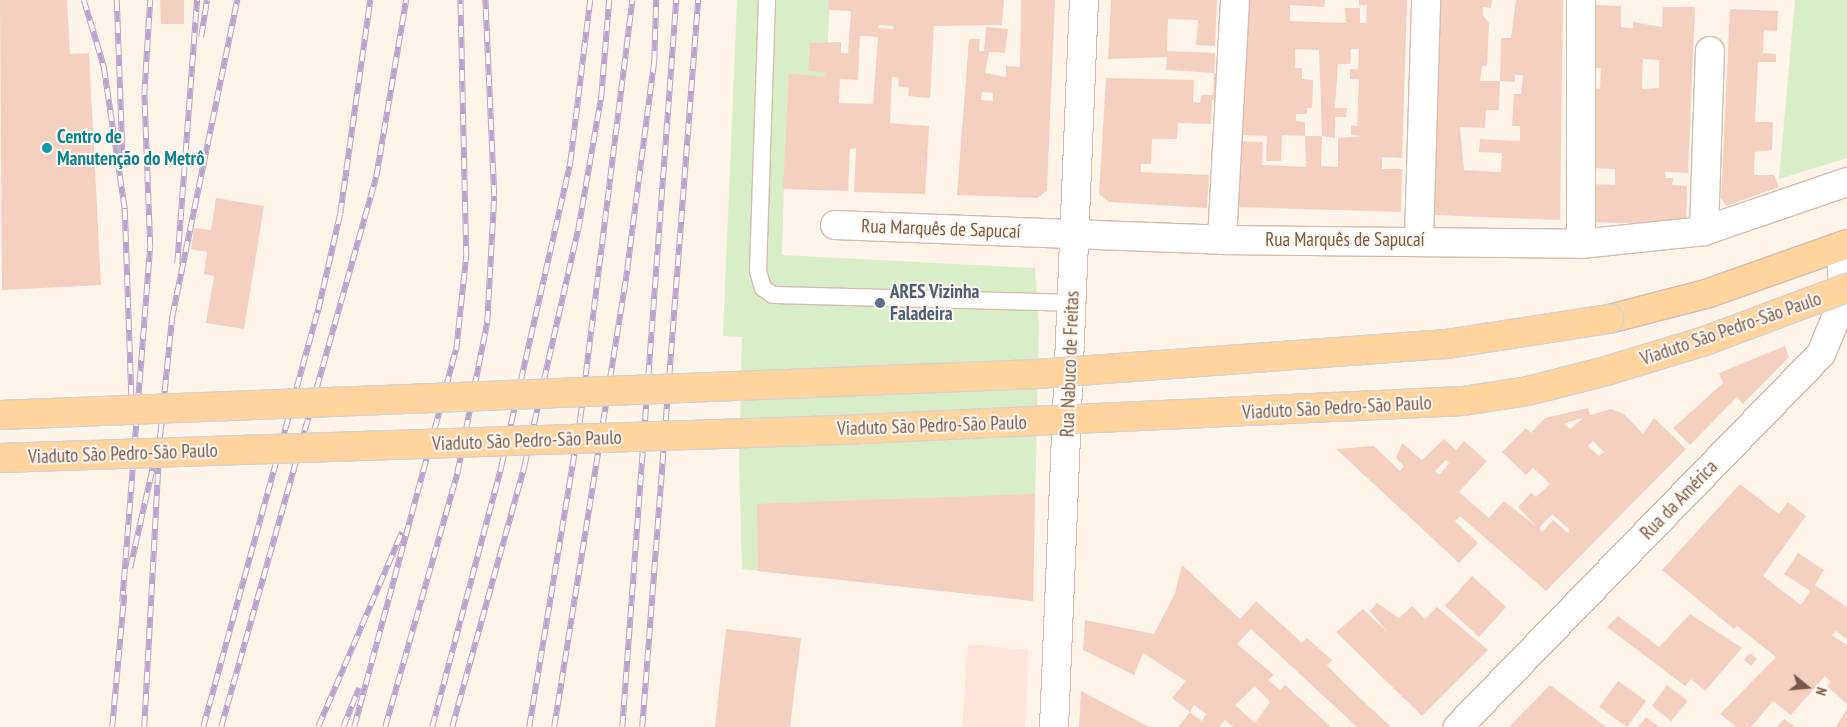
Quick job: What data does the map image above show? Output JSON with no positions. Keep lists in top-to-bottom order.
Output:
{
  "streets": {
    "main road": ["Viaduto São Pedro-São Paulo", "Rua da América"],
    "street": ["Rua Marquês de Sapucaí", "Rua Nabuco de Freitas"]
  },
  "crossings": [
    ["Rua Marquês de Sapucaí", "Rua Nabuco de Freitas"]
  ],
  "places": ["Centro de Manutenção do Metrô", "ARES Vizinha Faladeira"],
  "north": "right"
}
